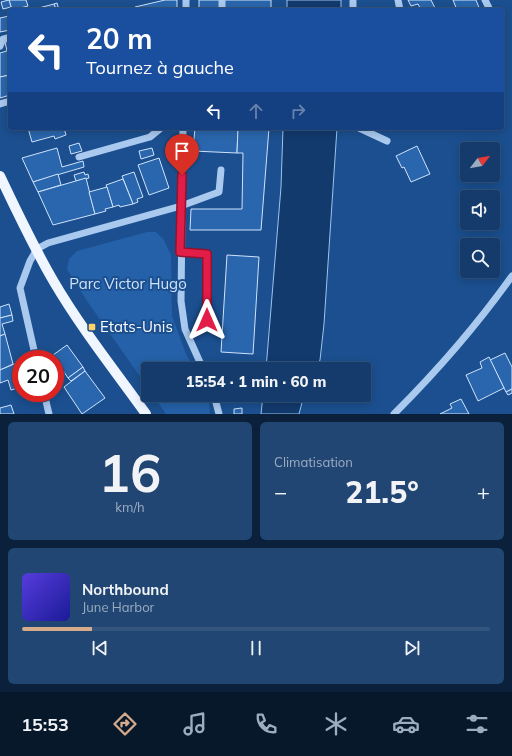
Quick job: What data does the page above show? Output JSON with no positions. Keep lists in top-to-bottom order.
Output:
{
  "parks": ["Parc Victor Hugo"],
  "places": {
    "transit": ["Etats-Unis"]
  },
  "north": "top right",
  "page": {
    "turn": ["20 m", "Tournez à gauche"],
    "limit": "20",
    "trip": "15:54 · 1 min · 60 m",
    "tile": [
      ["16", "km/h"],
      "Climatisation"
    ],
    "heat": ["−", "21.5°", "+"],
    "song": ["Northbound", "June Harbor"],
    "tabs": "15:53"
  }
}
